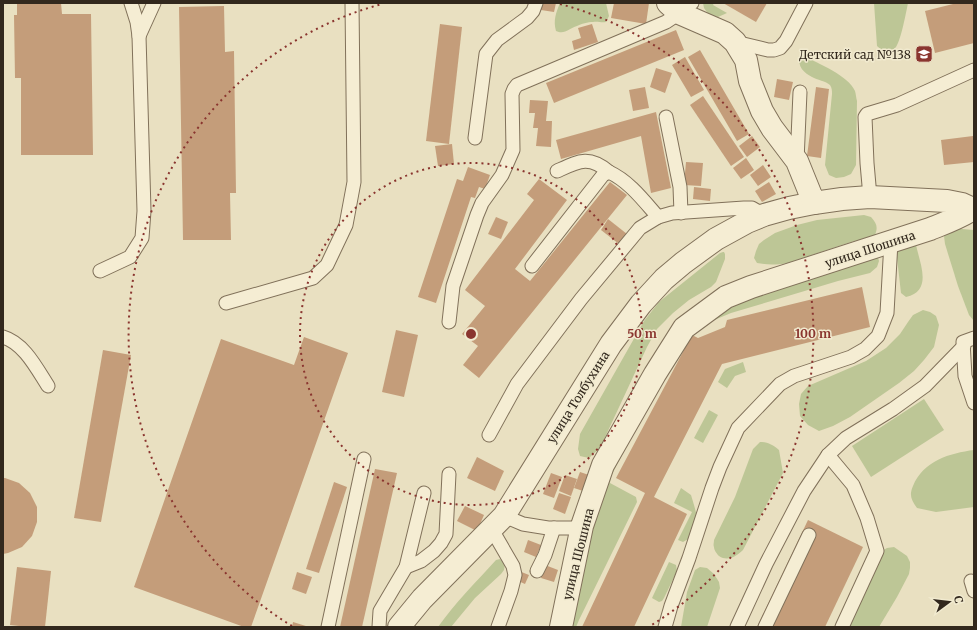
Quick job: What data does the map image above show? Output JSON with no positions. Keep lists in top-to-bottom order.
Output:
{
  "streets": {
    "street": ["улица Шошина", "улица Толбухина"]
  },
  "crossings": [
    ["улица Шошина", "улица Толбухина"]
  ],
  "places": {
    "school or university": ["Детский сад №138"]
  },
  "north": "right",
  "rings": ["50 m", "100 m"]
}
